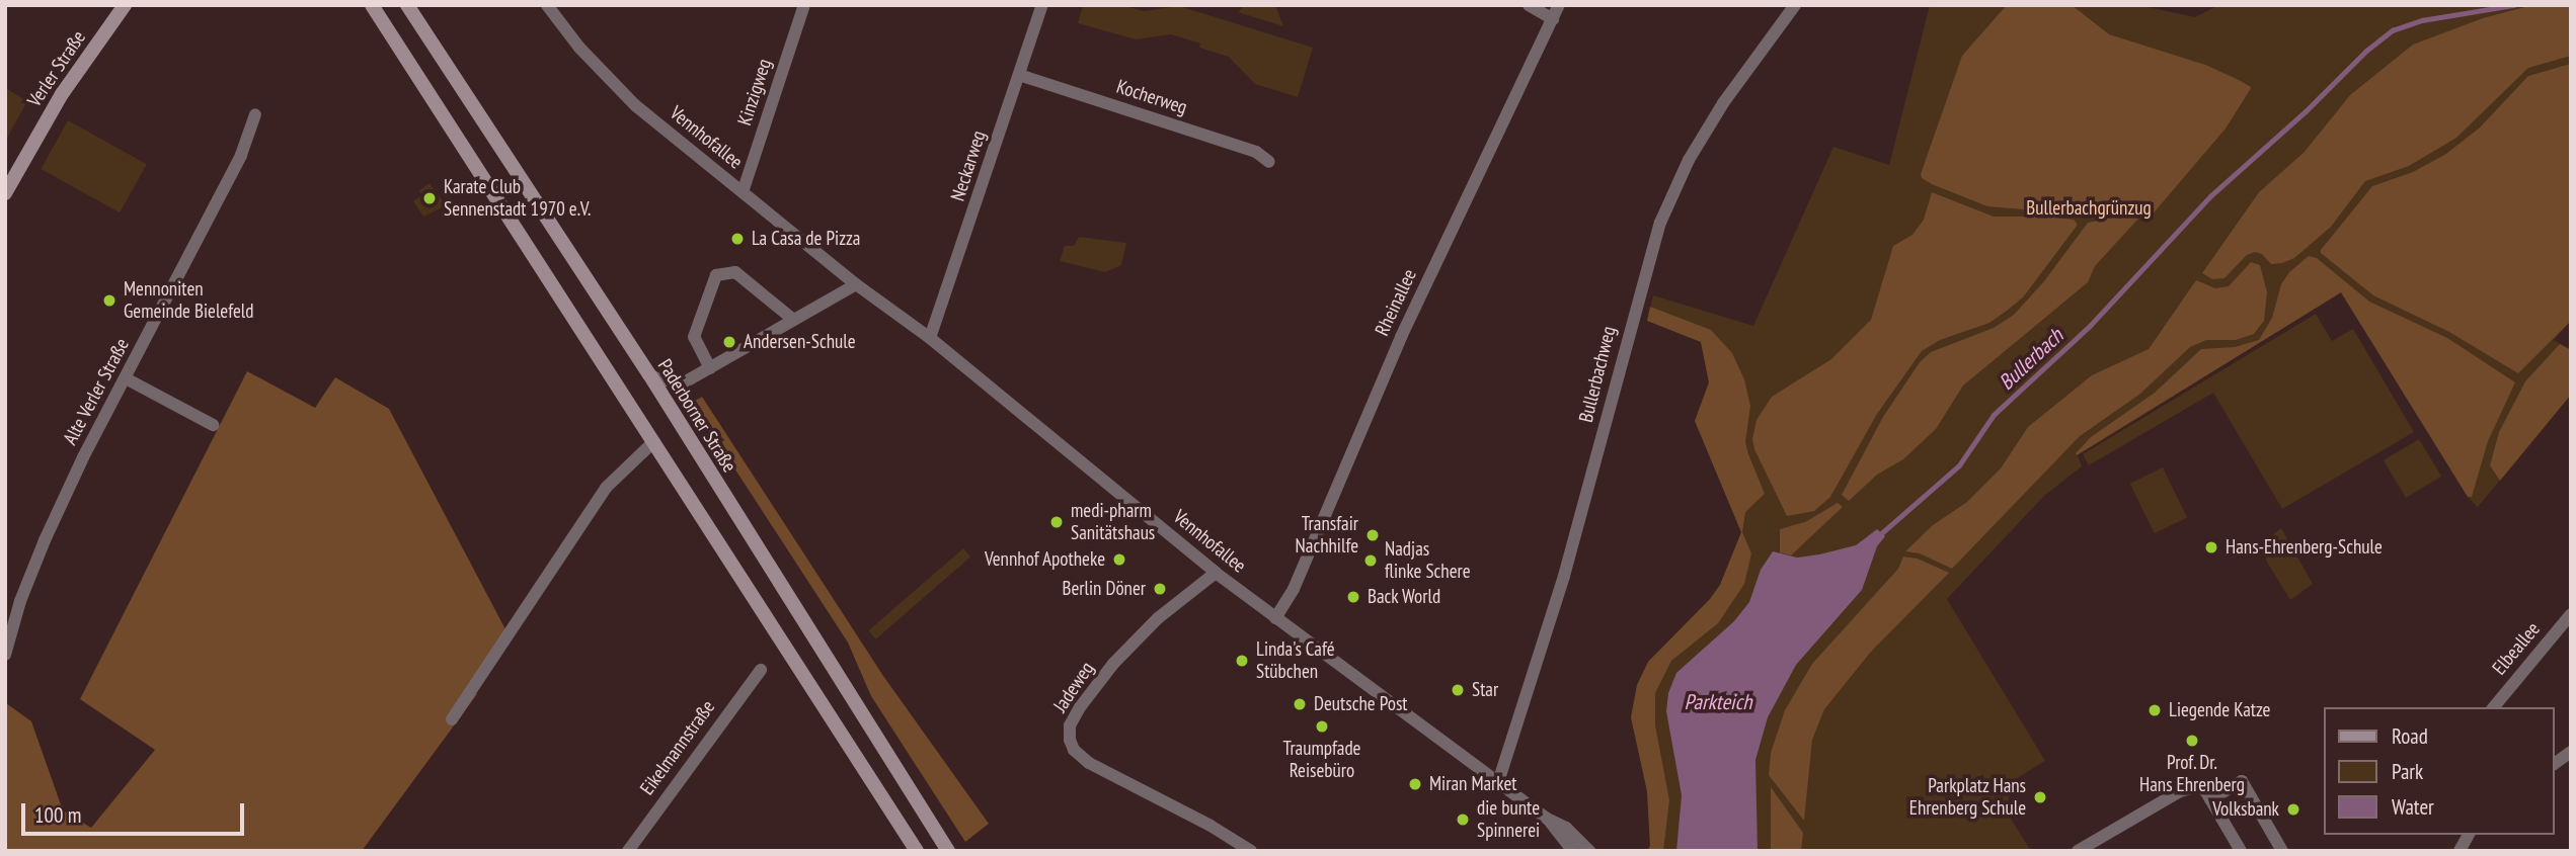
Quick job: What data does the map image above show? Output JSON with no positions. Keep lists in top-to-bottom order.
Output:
{
  "streets": {
    "main road": ["Verler Straße", "Paderborner Straße"],
    "street": [
      "Kinzigweg",
      "Kocherweg",
      "Vennhofallee",
      "Neckarweg",
      "Rheinallee",
      "Bullerbachweg",
      "Alte Verler Straße",
      "Elbeallee",
      "Jadeweg",
      "Eikelmannstraße"
    ]
  },
  "crossings": [
    ["Kinzigweg", "Vennhofallee"],
    ["Kocherweg", "Neckarweg"],
    ["Vennhofallee", "Neckarweg"],
    ["Vennhofallee", "Rheinallee"],
    ["Vennhofallee", "Bullerbachweg"],
    ["Vennhofallee", "Jadeweg"]
  ],
  "water": ["Bullerbach", "Parkteich"],
  "parks": ["Bullerbachgrünzug"],
  "places": [
    "Karate Club Sennenstadt 1970 e.V.",
    "La Casa de Pizza",
    "Mennoniten Gemeinde Bielefeld",
    "Andersen-Schule",
    "medi-pharm Sanitätshaus",
    "Transfair Nachhilfe",
    "Hans-Ehrenberg-Schule",
    "Vennhof Apotheke",
    "Nadjas flinke Schere",
    "Berlin Döner",
    "Back World",
    "Linda's Café Stübchen",
    "Star",
    "Deutsche Post",
    "Liegende Katze",
    "Traumpfade Reisebüro",
    "Prof. Dr. Hans Ehrenberg",
    "Miran Market",
    "Parkplatz Hans Ehrenberg Schule",
    "Volksbank",
    "die bunte Spinnerei"
  ],
  "legend": ["Road", "Park", "Water"],
  "scale_bar": "100 m"
}
